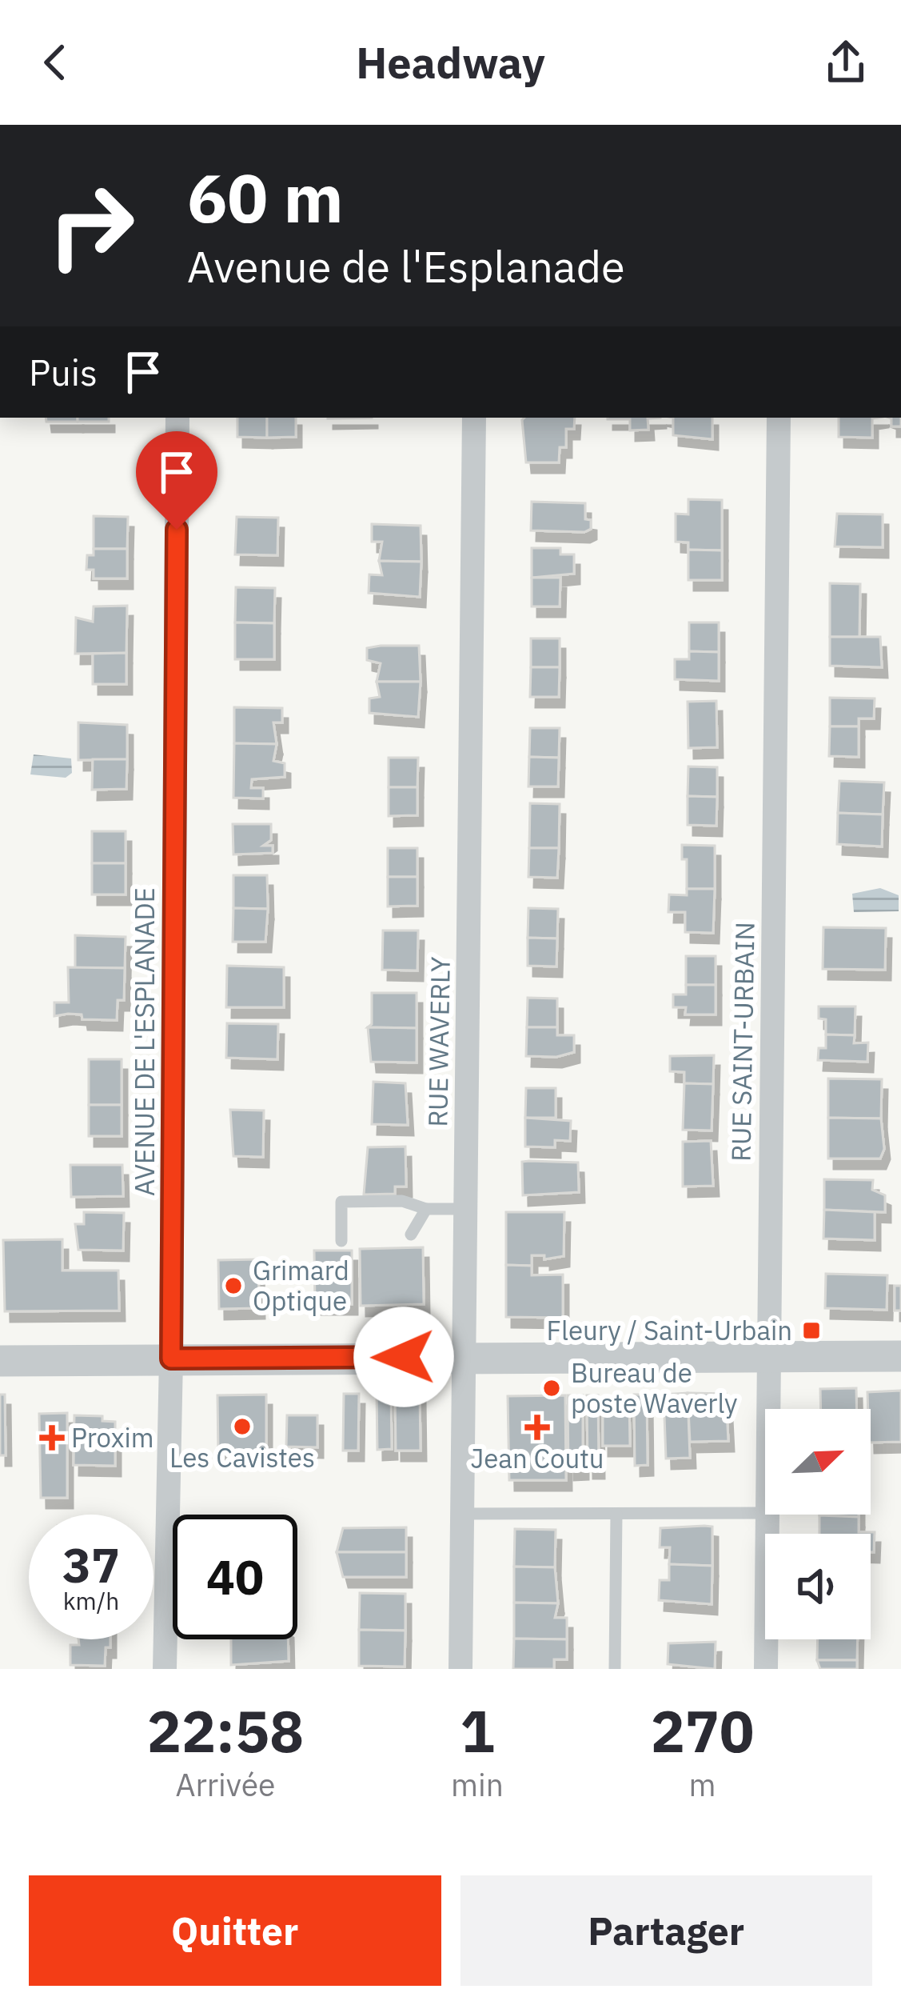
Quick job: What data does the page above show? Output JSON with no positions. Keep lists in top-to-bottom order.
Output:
{
  "streets": {
    "street": ["AVENUE DE L'ESPLANADE", "RUE WAVERLY", "RUE SAINT-URBAIN"]
  },
  "places": {
    "other": ["Grimard Optique", "Bureau de poste Waverly", "Les Cavistes"],
    "transit": ["Fleury / Saint-Urbain"],
    "health": ["Jean Coutu", "Proxim"]
  },
  "north": "top right",
  "page": {
    "header": "Headway",
    "turn": ["60 m", "Avenue de l'Esplanade"],
    "then": "Puis",
    "speed": "37 km/h",
    "limit": "40",
    "eta": [
      "22:58",
      "Arrivée",
      "1",
      "min",
      "270",
      "m"
    ],
    "buttons": ["Quitter", "Partager"]
  }
}
